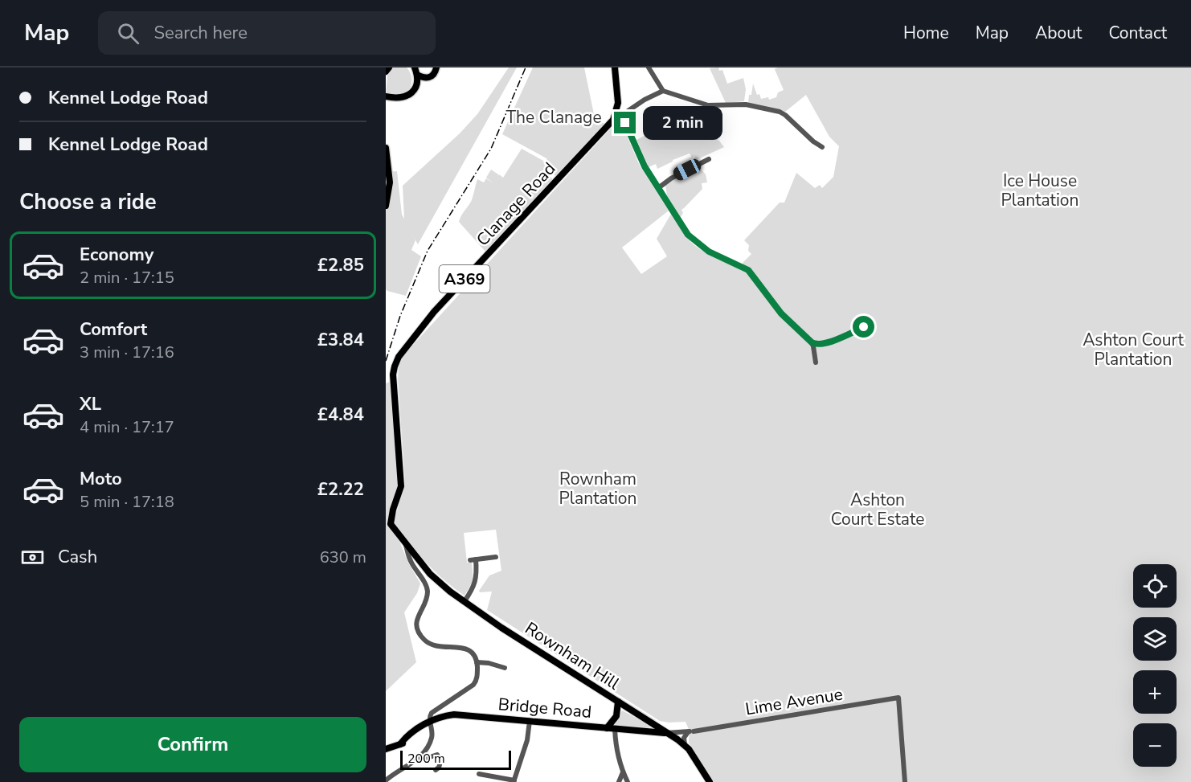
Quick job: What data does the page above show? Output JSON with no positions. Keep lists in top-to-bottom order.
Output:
{
  "streets": {
    "main road": [
      "Clanage Road",
      "A369",
      "Rownham Hill",
      "Bridge Road"
    ],
    "street": ["Lime Avenue"]
  },
  "crossings": [
    ["Clanage Road", "Rownham Hill"],
    ["A369", "Rownham Hill"],
    ["A369", "Lime Avenue"],
    ["A369", "Bridge Road"],
    ["Rownham Hill", "Lime Avenue"],
    ["Rownham Hill", "Bridge Road"],
    ["Lime Avenue", "Bridge Road"]
  ],
  "parks": [
    "The Clanage",
    "Ice House Plantation",
    "Ashton Court Plantation",
    "Rownham Plantation",
    "Ashton Court Estate"
  ],
  "scale_bar": "200 m",
  "page": {
    "header": "Map",
    "search": "Search here",
    "nav": [
      "Home",
      "Map",
      "About",
      "Contact"
    ],
    "banner": ["Kennel Lodge Road", "Kennel Lodge Road"],
    "bubble": "2 min",
    "heading": "Choose a ride",
    "list": [
      {
        "name": "Economy",
        "note": "2 min · 17:15",
        "value": "£2.85"
      },
      {
        "name": "Comfort",
        "note": "3 min · 17:16",
        "value": "£3.84"
      },
      {
        "name": "XL",
        "note": "4 min · 17:17",
        "value": "£4.84"
      },
      {
        "name": "Moto",
        "note": "5 min · 17:18",
        "value": "£2.22"
      }
    ],
    "pay": ["Cash", "630 m"],
    "map_buttons": ["+", "−"],
    "buttons": "Confirm",
    "scale": "200 m"
  }
}
